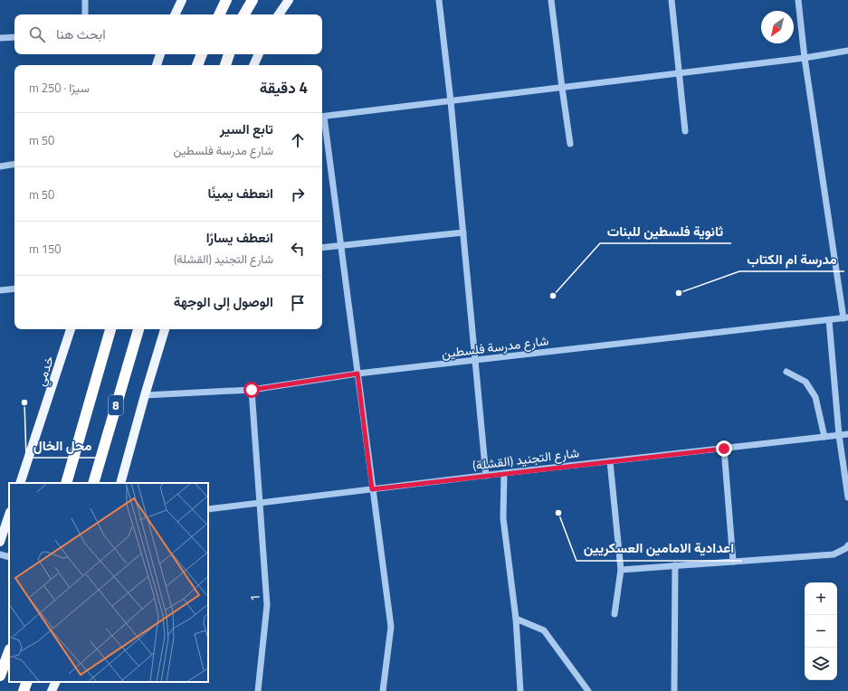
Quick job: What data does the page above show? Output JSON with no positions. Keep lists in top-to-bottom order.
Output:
{
  "streets": {
    "highway": ["8"],
    "main road": ["خدمي"],
    "street": ["شارع مدرسة فلسطين", "شارع التجنيد (القشلة)", "1"]
  },
  "crossings": [
    ["شارع مدرسة فلسطين", "1"],
    ["شارع التجنيد (القشلة)", "1"]
  ],
  "places": [
    "مدرسة ام الكتاب",
    "ثانوية فلسطين للبنات",
    "محل الخال",
    "اعدادية الامامين العسكريين"
  ],
  "north": "bottom left",
  "page": {
    "search": "ابحث هنا",
    "heading": ["4 دقيقة", "سيرًا · 250 m"],
    "list": [
      ["تابع السير", "شارع مدرسة فلسطين", "50 m"],
      ["انعطف يمينًا", "50 m"],
      ["انعطف يسارًا", "شارع التجنيد (القشلة)", "150 m"],
      "الوصول إلى الوجهة"
    ],
    "map_buttons": ["+", "−"]
  }
}
